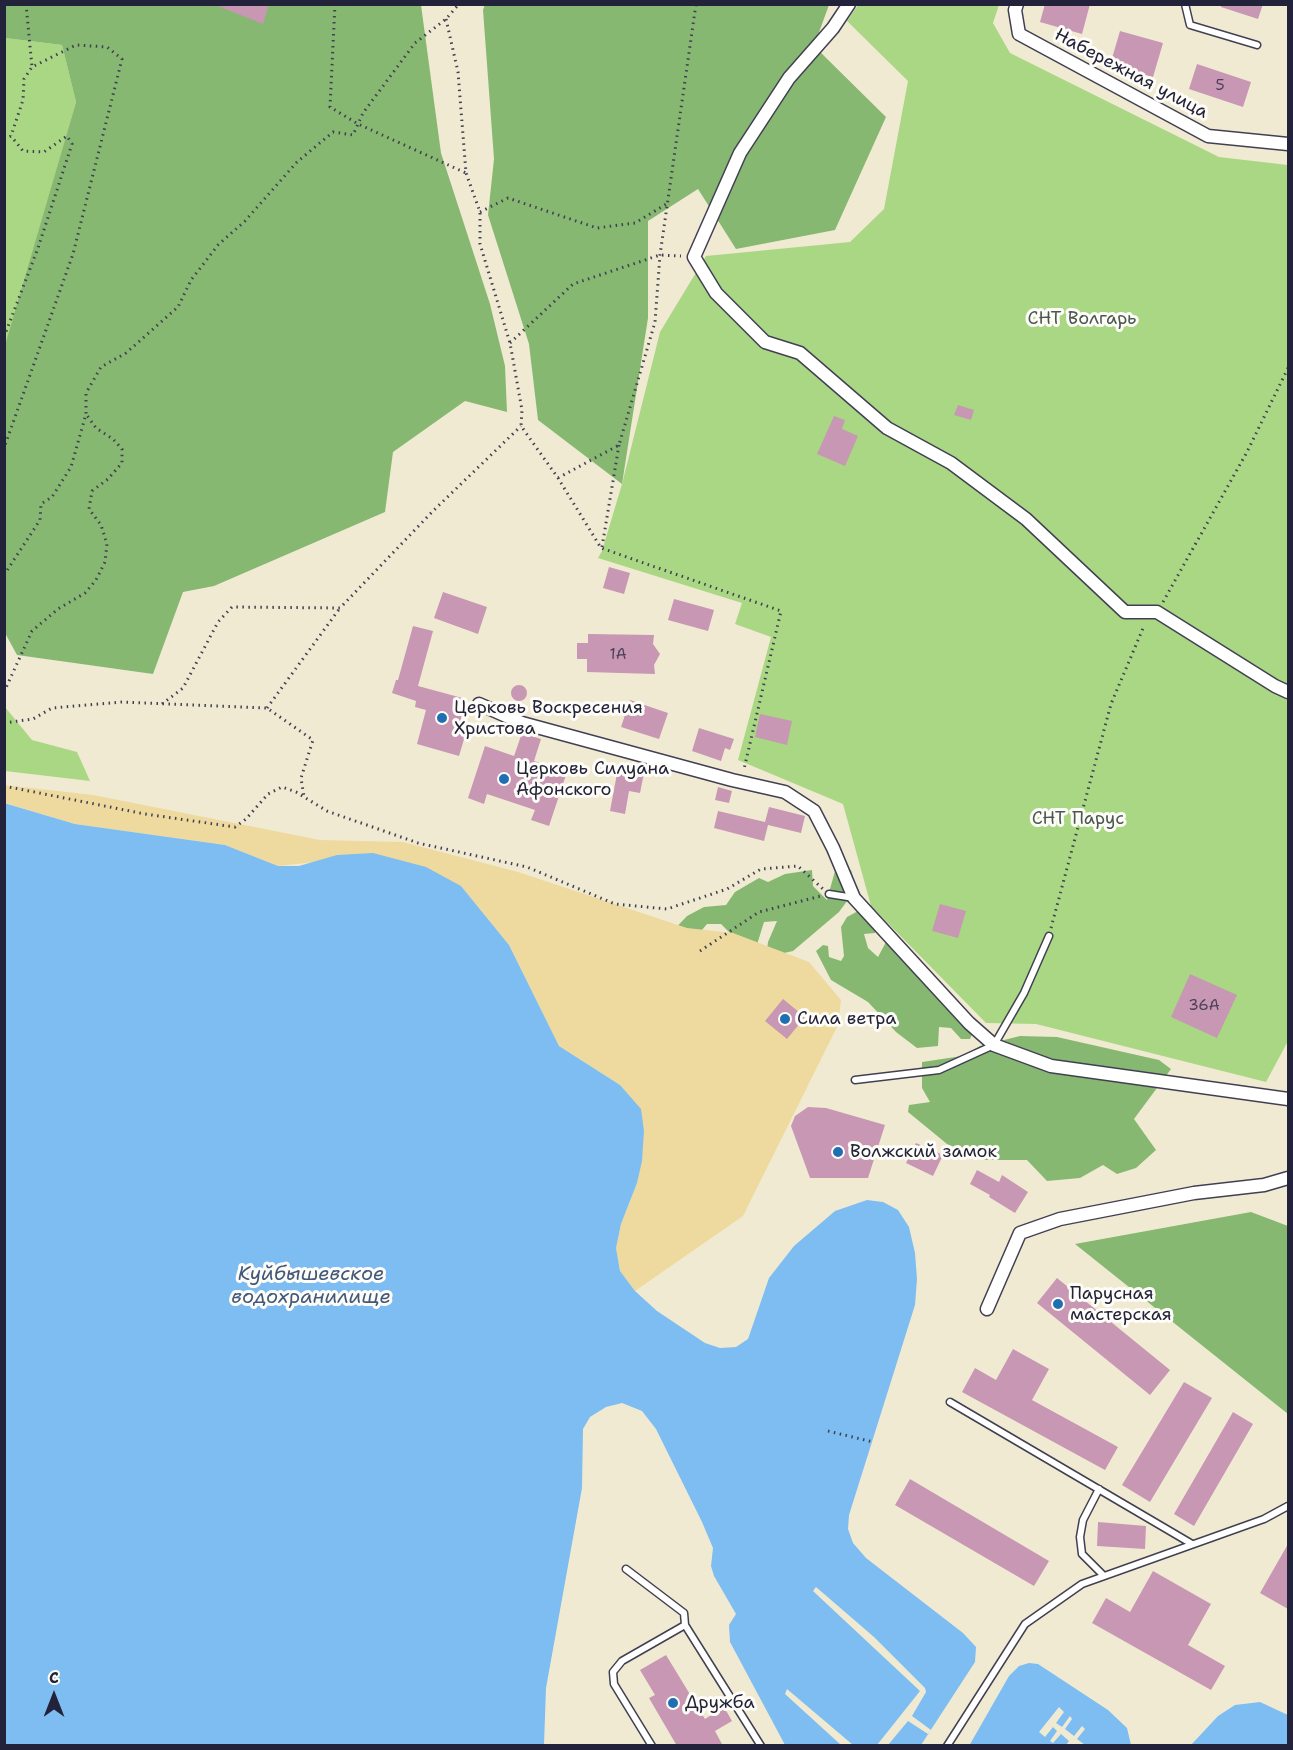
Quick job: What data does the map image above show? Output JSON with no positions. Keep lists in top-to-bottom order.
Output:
{
  "streets": {
    "street": ["Набережная улица"]
  },
  "water": ["Куйбышевское водохранилище"],
  "parks": ["СНТ Волгарь", "СНТ Парус"],
  "places": [
    "Церковь Воскресения Христова",
    "Церковь Силуана Афонского",
    "Сила ветра",
    "Волжский замок",
    "Парусная мастерская",
    "Дружба"
  ],
  "house_numbers": ["5", "1А", "36А"],
  "north": "top"
}
